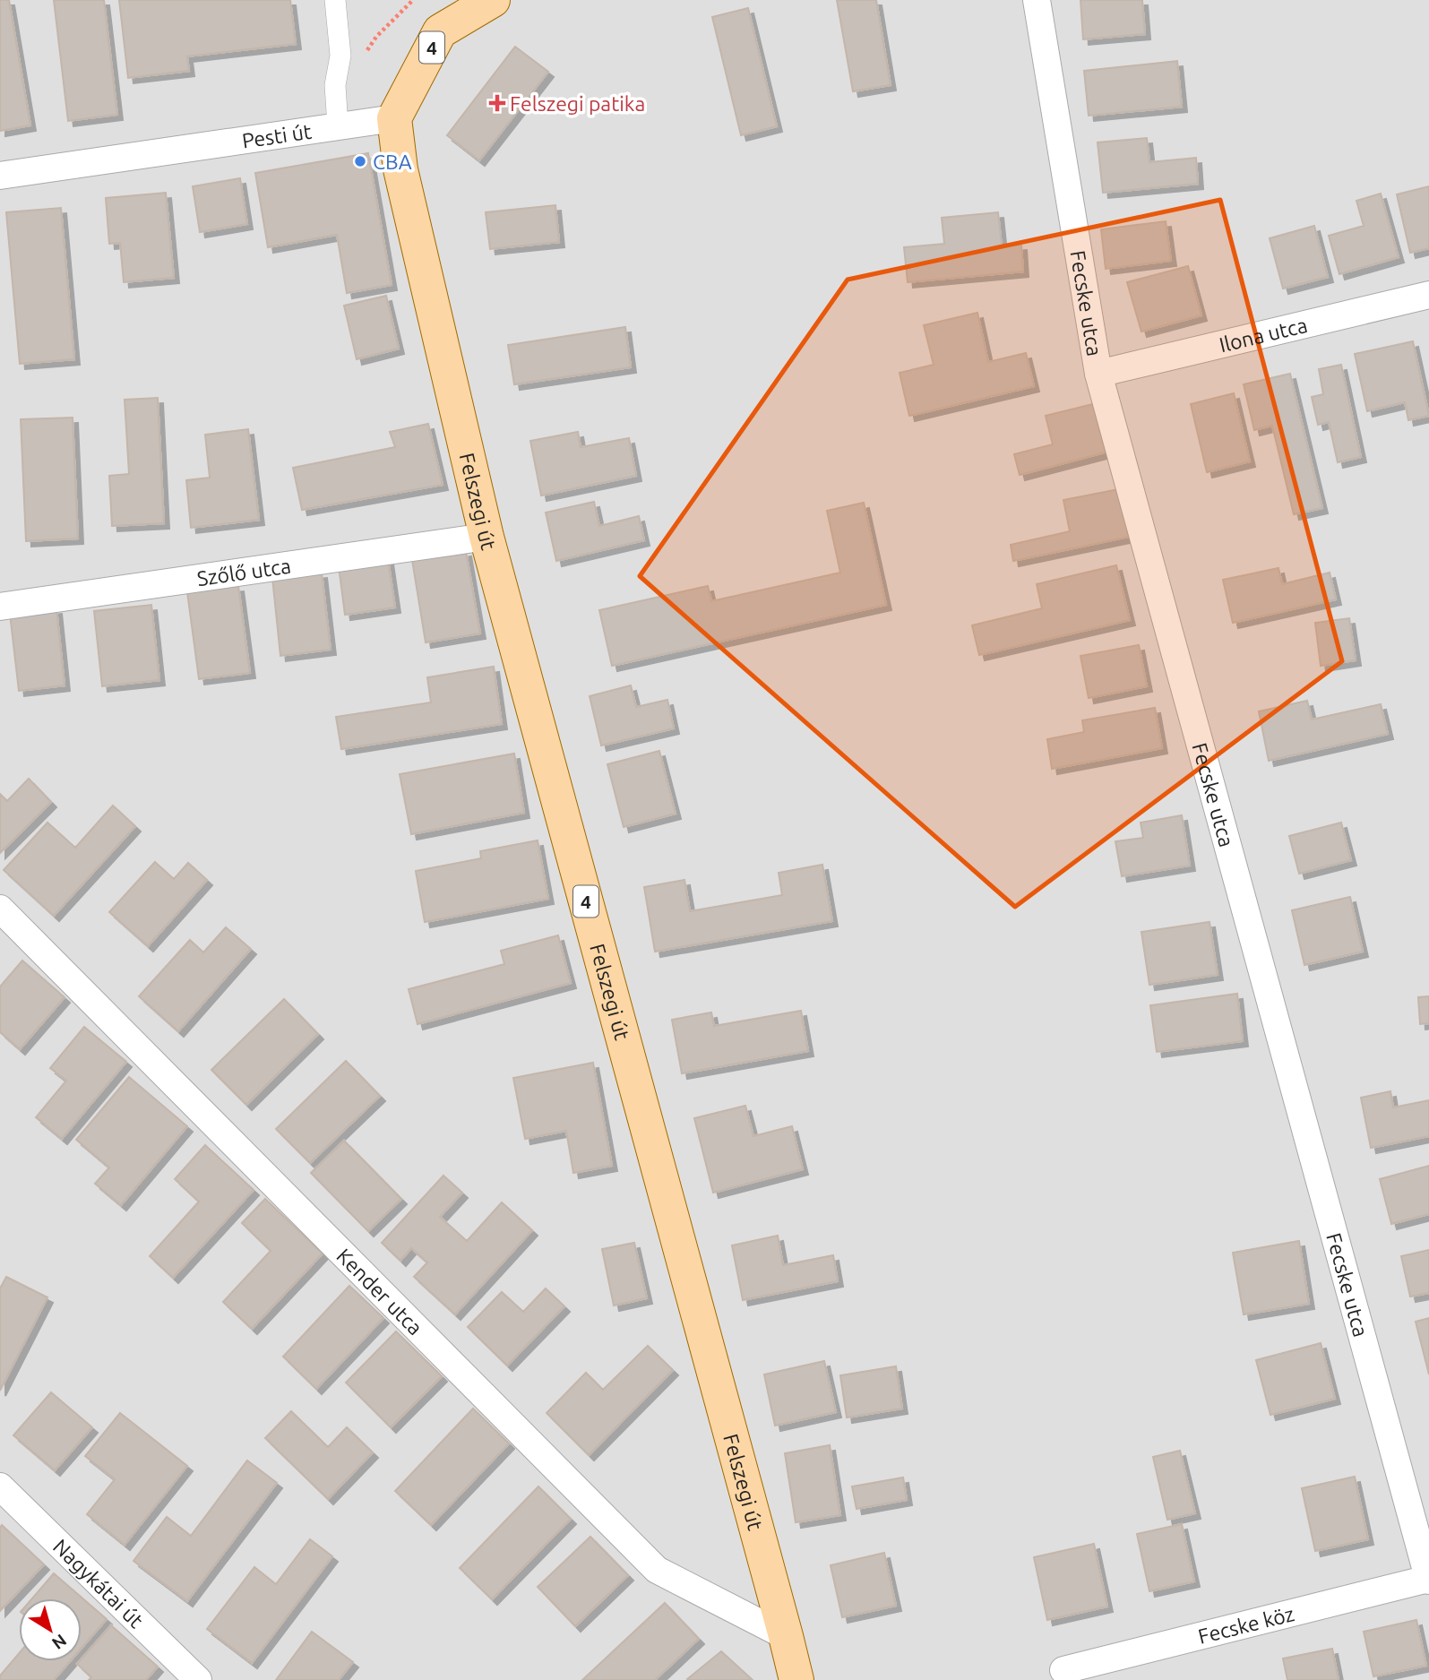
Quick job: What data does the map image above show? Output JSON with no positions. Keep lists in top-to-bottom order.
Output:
{
  "streets": {
    "main road": ["4", "Felszegi út"],
    "street": [
      "Pesti út",
      "Fecske utca",
      "Ilona utca",
      "Szőlő utca",
      "Kender utca",
      "Nagykátai út",
      "Fecske köz"
    ]
  },
  "crossings": [
    ["4", "Pesti út"],
    ["4", "Felszegi út"],
    ["Pesti út", "Felszegi út"],
    ["Fecske utca", "Ilona utca"],
    ["Fecske utca", "Fecske köz"],
    ["Felszegi út", "Szőlő utca"],
    ["Felszegi út", "Kender utca"]
  ],
  "places": {
    "health": ["Felszegi patika"],
    "other": ["CBA"]
  },
  "north": "bottom right"
}
